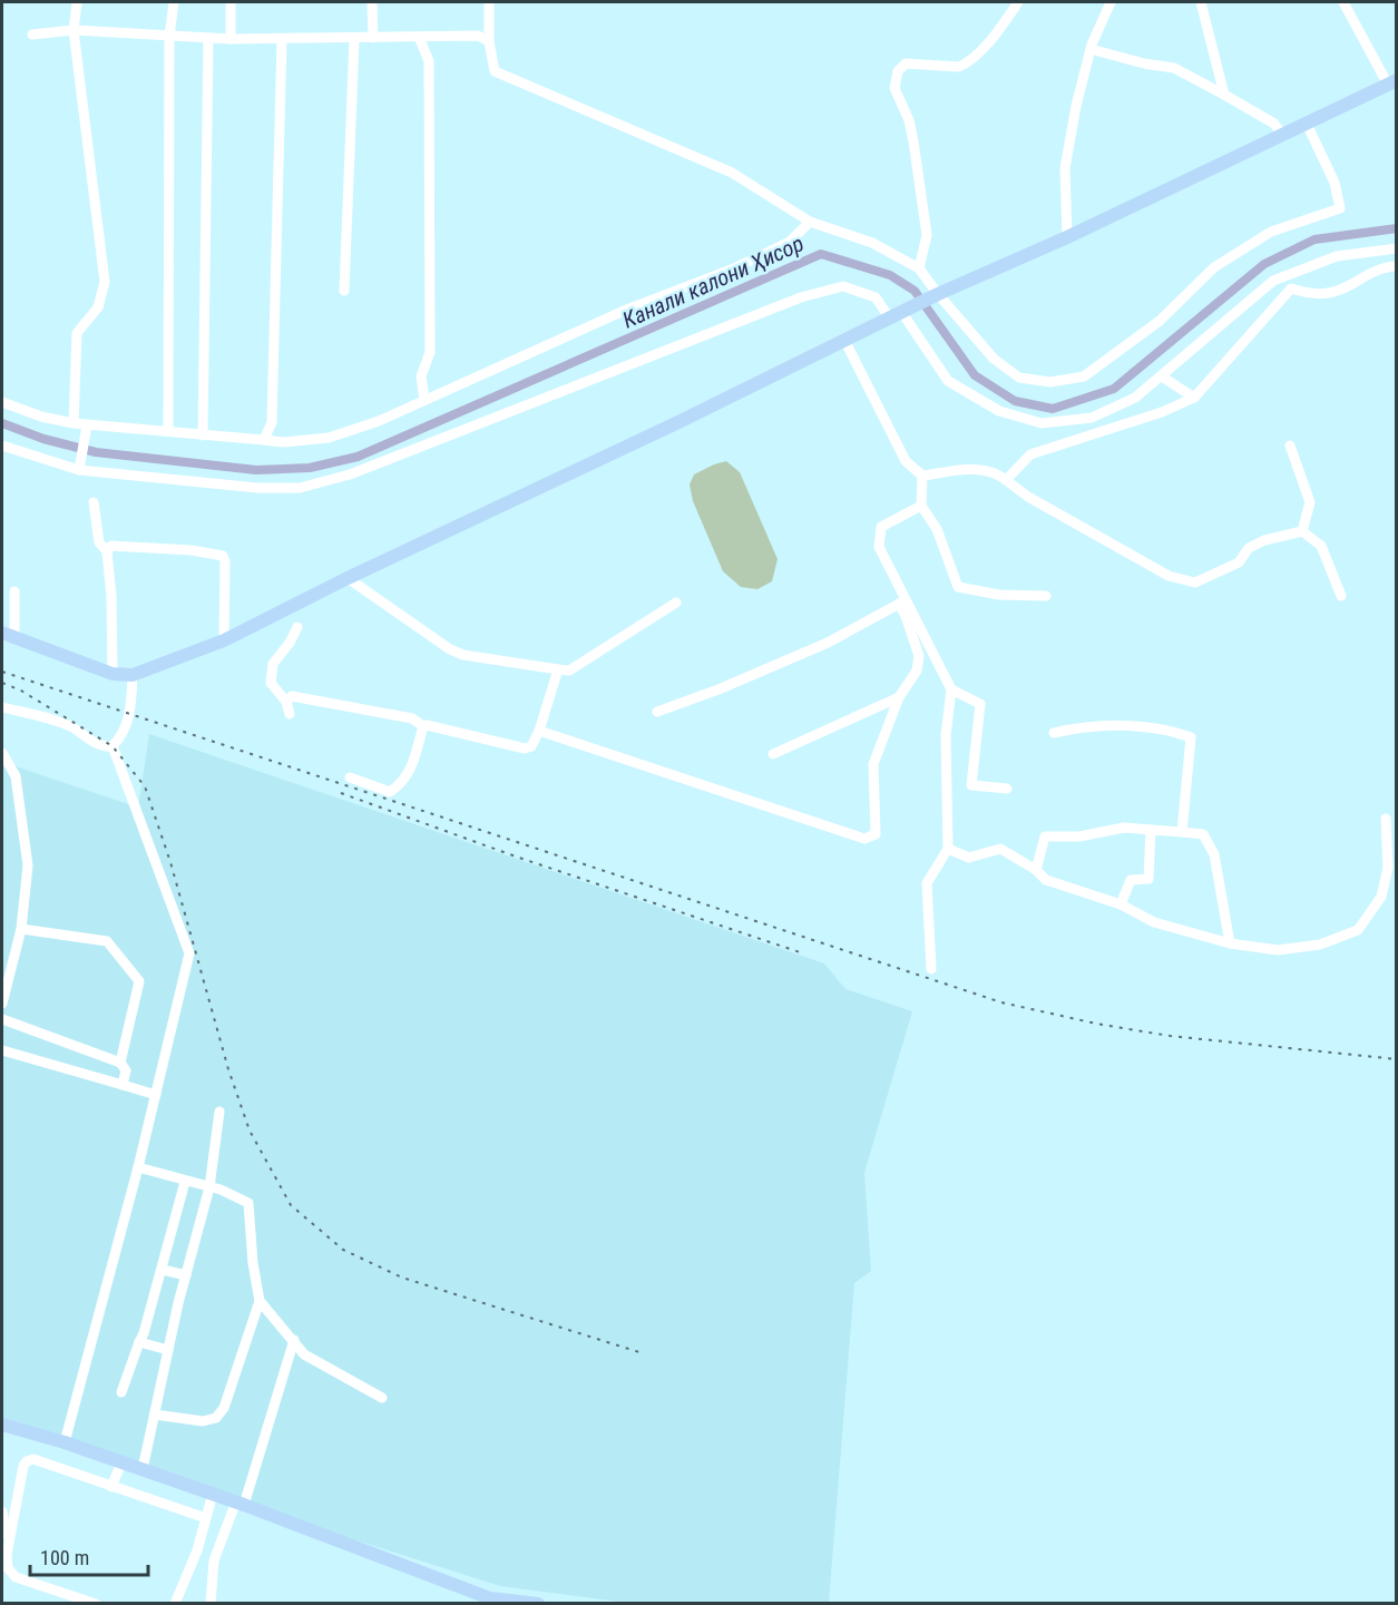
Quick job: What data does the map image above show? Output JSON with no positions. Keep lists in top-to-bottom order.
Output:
{
  "water": ["Канали калони Ҳисор"],
  "scale_bar": "100 m"
}
